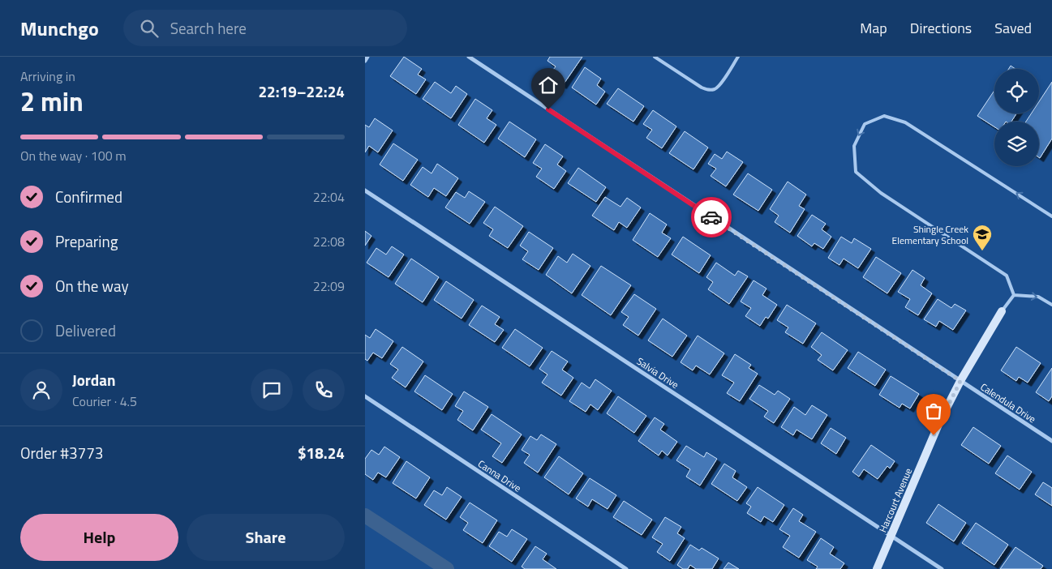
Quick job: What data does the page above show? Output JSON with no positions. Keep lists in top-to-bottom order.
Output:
{
  "streets": {
    "street": [
      "Salvia Drive",
      "Calendula Drive",
      "Canna Drive",
      "Harcourt Avenue"
    ]
  },
  "crossings": [
    ["Salvia Drive", "Harcourt Avenue"],
    ["Calendula Drive", "Harcourt Avenue"]
  ],
  "places": {
    "school or university": ["Shingle Creek Elementary School"]
  },
  "page": {
    "header": "Munchgo",
    "search": "Search here",
    "nav": ["Map", "Directions", "Saved"],
    "heading": ["2 min", "Arriving in", "22:19–22:24"],
    "panel": [
      "Jordan",
      "Courier · 4.5",
      "Order #3773",
      "$18.24"
    ],
    "bar": "On the way · 100 m",
    "list": [
      ["Confirmed", "22:04"],
      ["Preparing", "22:08"],
      ["On the way", "22:09"],
      "Delivered"
    ],
    "buttons": ["Help", "Share"]
  }
}
